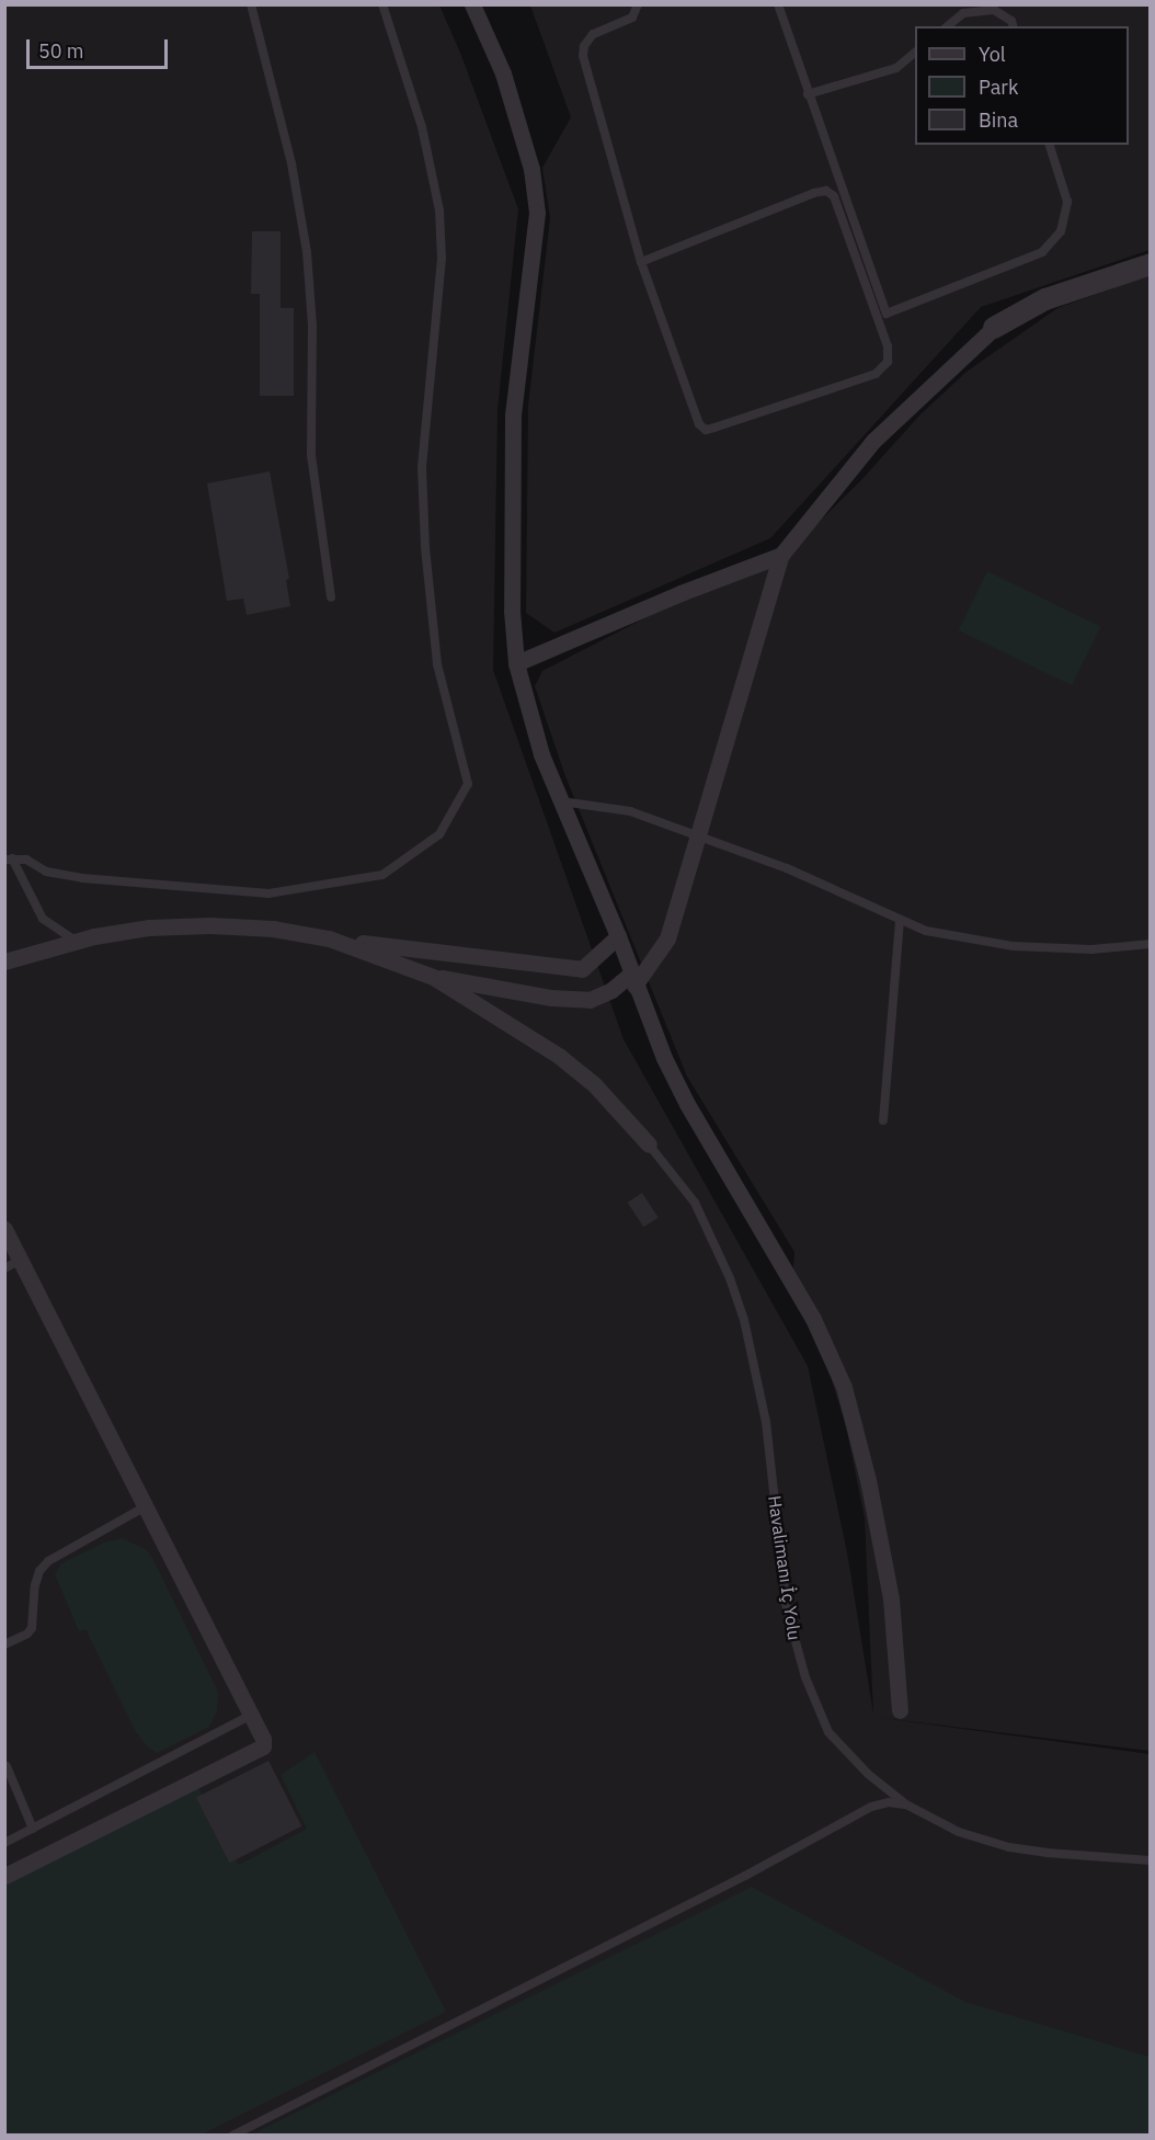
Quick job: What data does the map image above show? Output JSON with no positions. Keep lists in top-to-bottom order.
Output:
{
  "streets": {
    "lane": ["Havalimanı İç Yolu"]
  },
  "legend": ["Yol", "Park", "Bina"],
  "scale_bar": "50 m"
}
